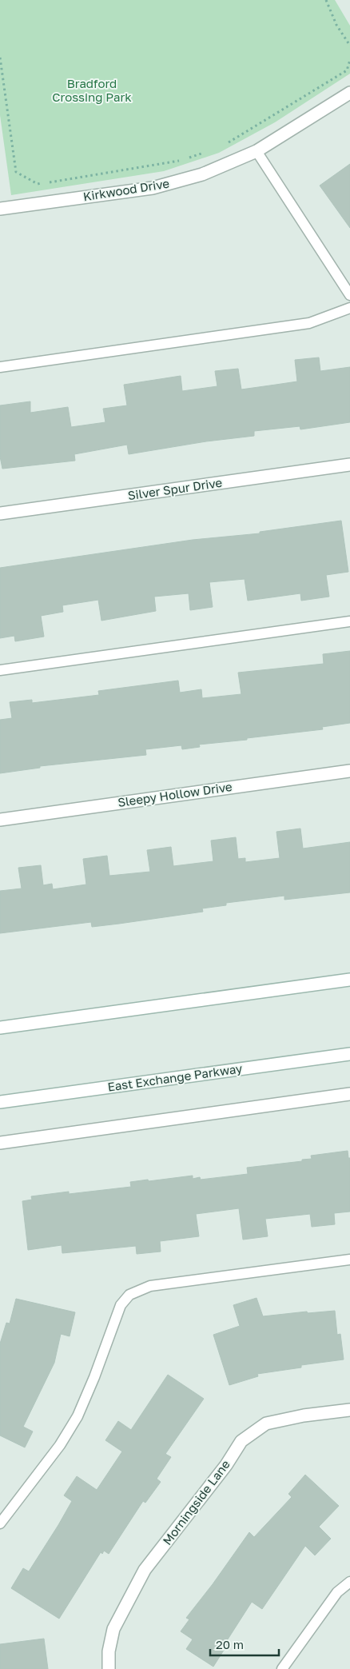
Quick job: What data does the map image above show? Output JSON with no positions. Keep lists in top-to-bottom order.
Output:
{
  "streets": {
    "street": [
      "Kirkwood Drive",
      "Silver Spur Drive",
      "Sleepy Hollow Drive",
      "East Exchange Parkway",
      "Morningside Lane"
    ]
  },
  "parks": ["Bradford Crossing Park"],
  "scale_bar": "20 m"
}
